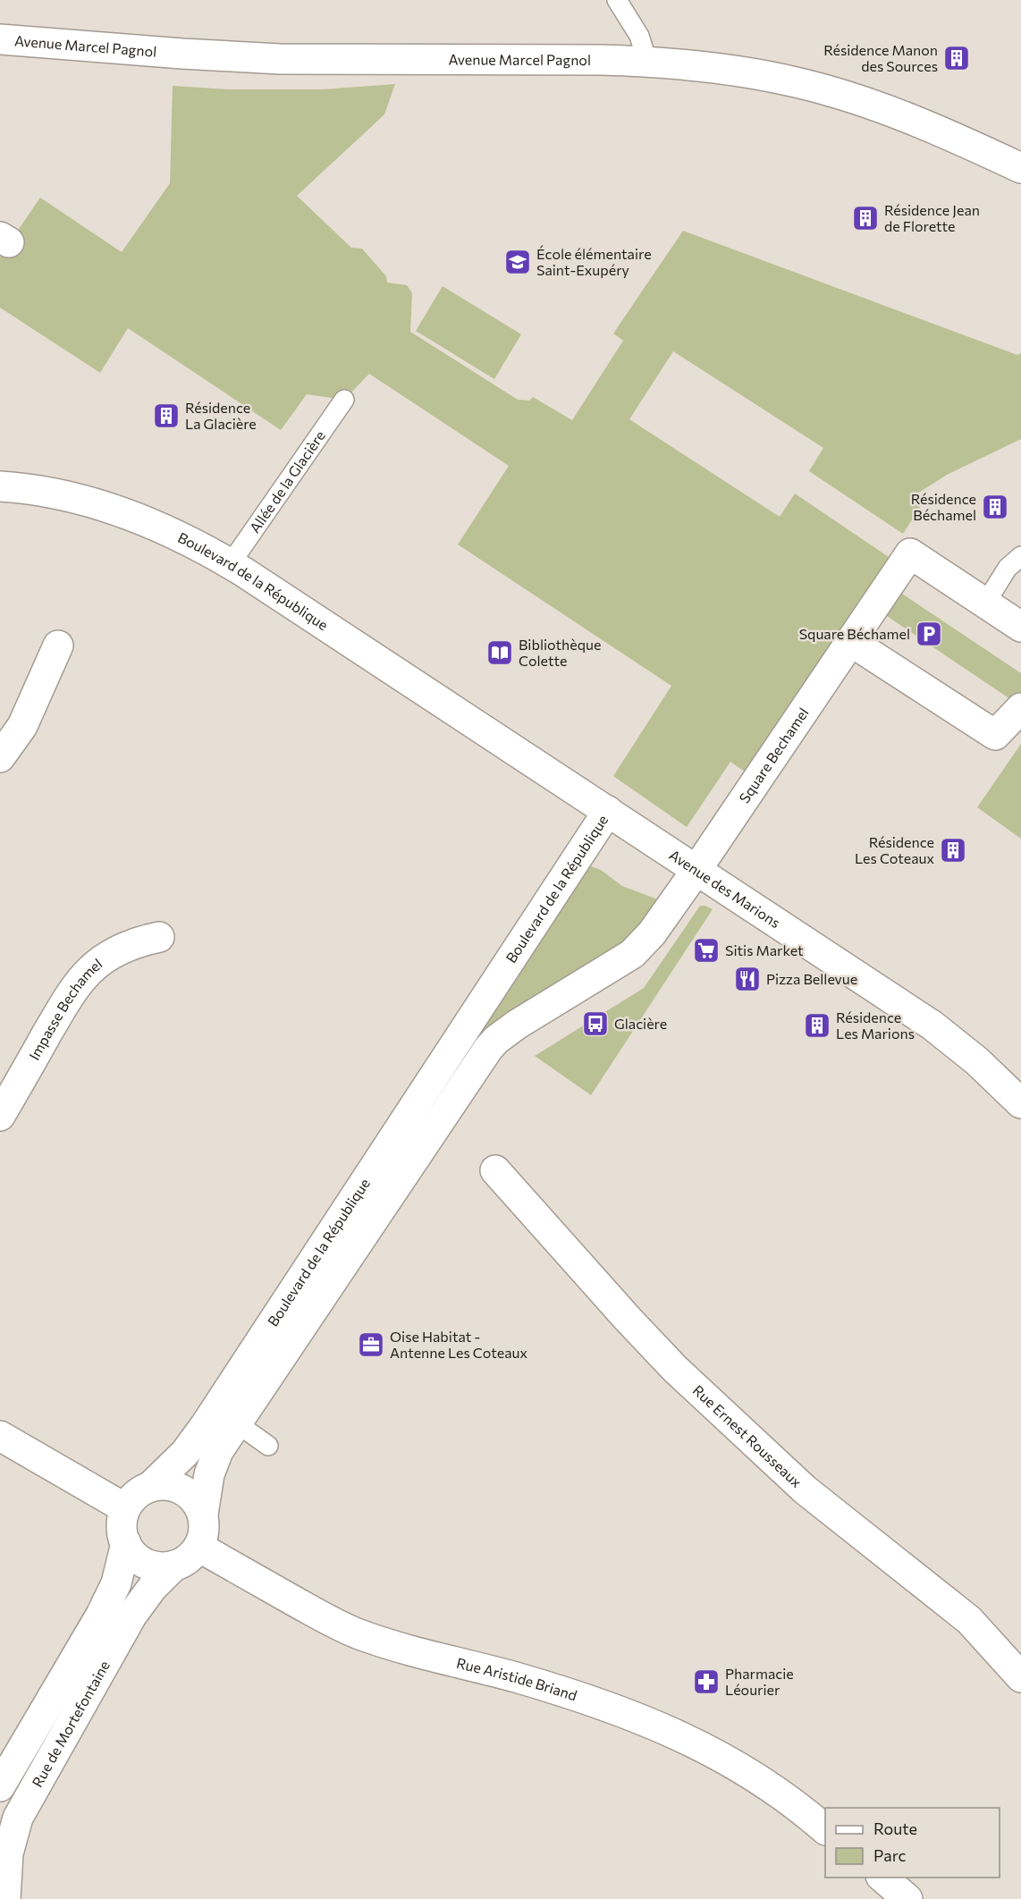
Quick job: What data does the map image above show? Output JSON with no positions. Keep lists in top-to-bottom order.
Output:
{
  "streets": {
    "street": [
      "Avenue Marcel Pagnol",
      "Boulevard de la République",
      "Square Bechamel",
      "Avenue des Marions",
      "Impasse Bechamel",
      "Rue Ernest Rousseaux",
      "Rue Aristide Briand",
      "Rue de Mortefontaine"
    ],
    "lane": ["Allée de la Glacière"]
  },
  "crossings": [
    ["Allée de la Glacière", "Boulevard de la République"],
    ["Boulevard de la République", "Square Bechamel"],
    ["Boulevard de la République", "Avenue des Marions"],
    ["Boulevard de la République", "Rue Aristide Briand"],
    ["Boulevard de la République", "Rue de Mortefontaine"],
    ["Square Bechamel", "Avenue des Marions"],
    ["Rue Aristide Briand", "Rue de Mortefontaine"]
  ],
  "places": {
    "building": [
      "Résidence Manon des Sources",
      "Résidence Jean de Florette",
      "Résidence La Glacière",
      "Résidence Béchamel",
      "Résidence Les Coteaux",
      "Résidence Les Marions"
    ],
    "school or university": ["École élémentaire Saint-Exupéry"],
    "parking": ["Square Béchamel"],
    "library": ["Bibliothèque Colette"],
    "supermarket": ["Sitis Market"],
    "restaurant": ["Pizza Bellevue"],
    "bus stop": ["Glacière"],
    "office": ["Oise Habitat - Antenne Les Coteaux"],
    "pharmacy": ["Pharmacie Léourier"]
  },
  "legend": ["Route", "Parc"]
}
